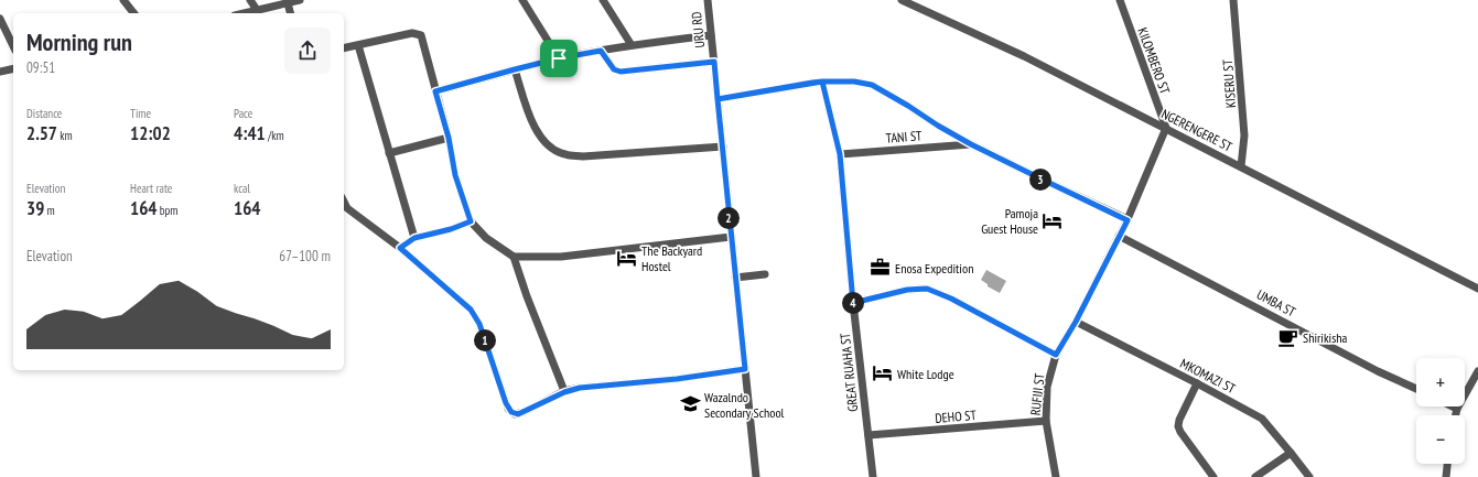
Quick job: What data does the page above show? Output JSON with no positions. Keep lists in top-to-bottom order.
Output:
{
  "streets": {
    "street": [
      "URU RD",
      "KILOMBERO ST",
      "KISERU ST",
      "NGERENGERE ST",
      "TANI ST",
      "UMBA ST",
      "GREAT RUAHA ST",
      "MKOMAZI ST",
      "RUFIJI ST",
      "DEHO ST"
    ]
  },
  "crossings": [
    ["KILOMBERO ST", "NGERENGERE ST"],
    ["KILOMBERO ST", "RUFIJI ST"],
    ["KISERU ST", "NGERENGERE ST"],
    ["NGERENGERE ST", "RUFIJI ST"],
    ["TANI ST", "GREAT RUAHA ST"],
    ["UMBA ST", "RUFIJI ST"],
    ["GREAT RUAHA ST", "DEHO ST"],
    ["MKOMAZI ST", "RUFIJI ST"],
    ["RUFIJI ST", "DEHO ST"]
  ],
  "places": {
    "hotel": ["Pamoja Guest House", "The Backyard Hostel", "White Lodge"],
    "office": ["Enosa Expedition"],
    "cafe": ["Shirikisha"],
    "school or university": ["Wazalndo Secondary School"]
  },
  "page": {
    "heading": ["Morning run", "09:51"],
    "stats": [
      ["Distance", "2.57 km"],
      ["Time", "12:02"],
      ["Pace", "4:41 /km"],
      ["Elevation", "39 m"],
      ["Heart rate", "164 bpm"],
      ["kcal", "164"]
    ],
    "pins": [
      "3",
      "2",
      "4",
      "1"
    ],
    "chart": ["Elevation", "67–100 m"],
    "map_buttons": ["+", "−"]
  }
}
